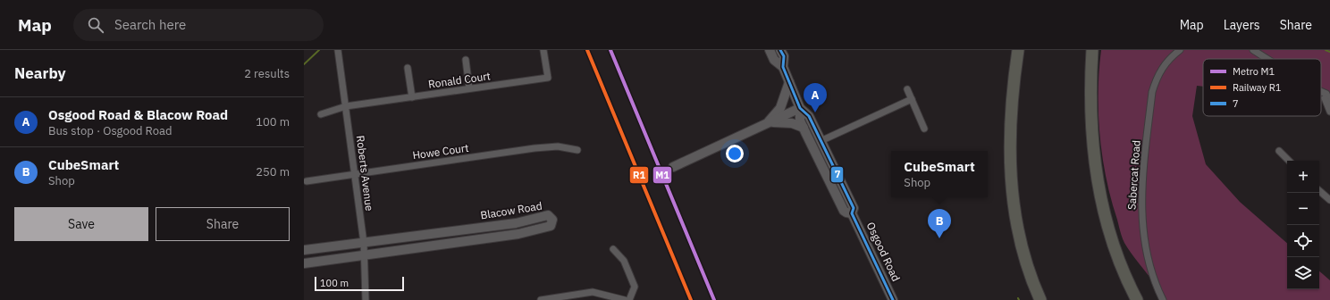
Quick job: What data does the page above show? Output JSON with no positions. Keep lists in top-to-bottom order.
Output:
{
  "streets": {
    "street": [
      "Ronald Court",
      "Howe Court",
      "Roberts Avenue",
      "Sabercat Road",
      "Blacow Road",
      "Osgood Road"
    ]
  },
  "crossings": [
    ["Ronald Court", "Roberts Avenue"],
    ["Howe Court", "Roberts Avenue"],
    ["Roberts Avenue", "Blacow Road"]
  ],
  "lines": ["metro line M1", "rail line R1", "transit line 7"],
  "legend": ["Metro M1", "Railway R1", "7"],
  "scale_bar": "100 m",
  "page": {
    "header": "Map",
    "search": "Search here",
    "nav": ["Map", "Layers", "Share"],
    "heading": ["Nearby", "2 results"],
    "pins": ["A", "B"],
    "list": [
      {
        "mark": "A",
        "name": "Osgood Road & Blacow Road",
        "note": "Bus stop · Osgood Road",
        "value": "100 m"
      },
      {
        "mark": "B",
        "name": "CubeSmart",
        "note": "Shop",
        "value": "250 m"
      }
    ],
    "popup": ["CubeSmart", "Shop"],
    "map_buttons": ["+", "−"],
    "buttons": ["Save", "Share"],
    "scale": "100 m"
  }
}
